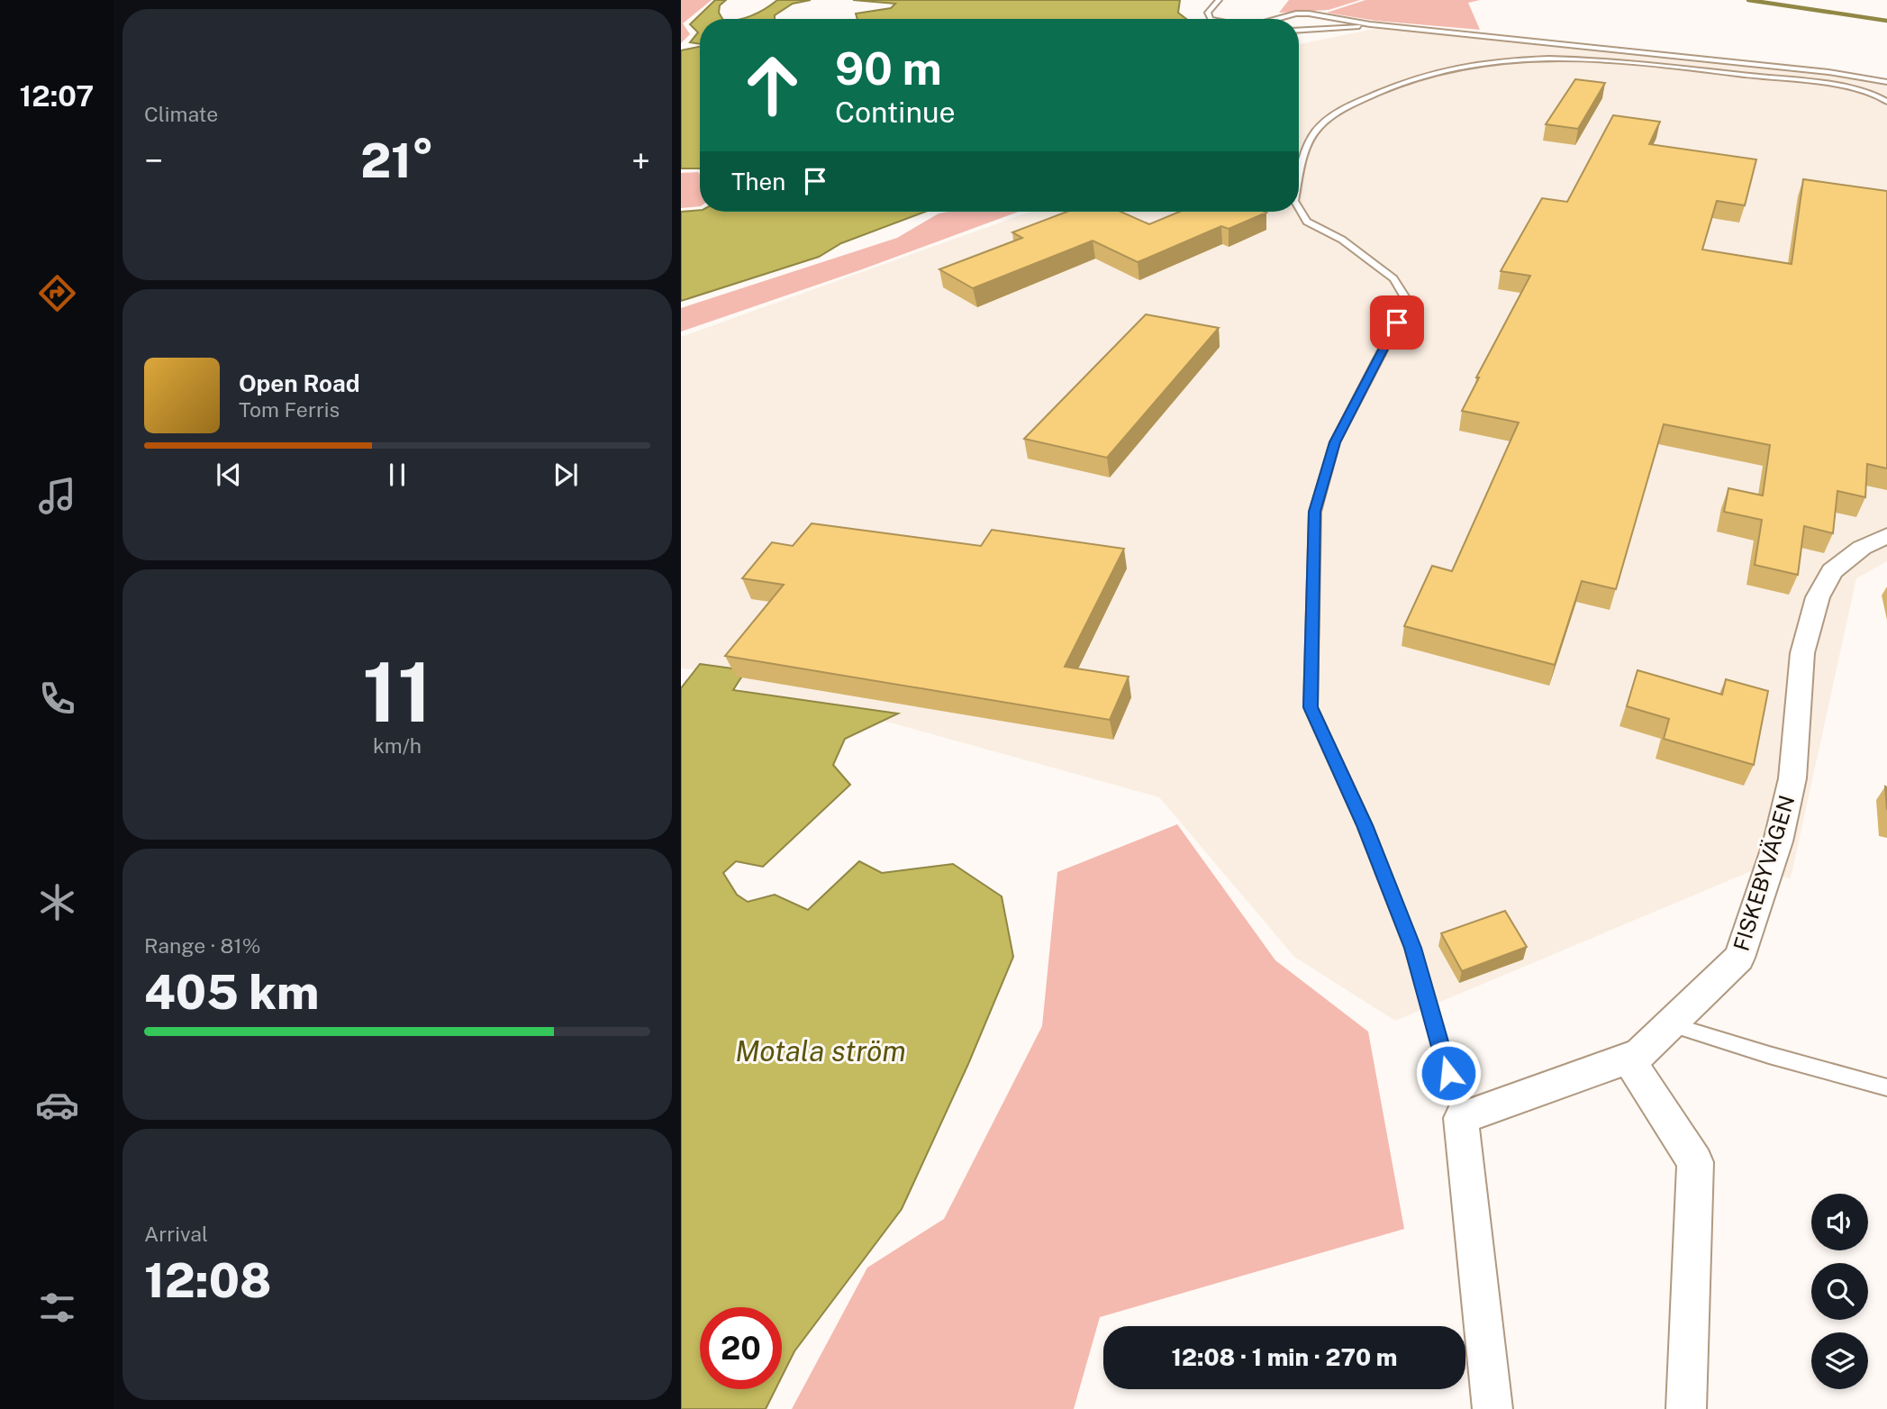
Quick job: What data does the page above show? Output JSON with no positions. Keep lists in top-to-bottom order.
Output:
{
  "streets": {
    "street": ["FISKEBYVÄGEN"]
  },
  "water": ["Motala ström"],
  "page": {
    "tabs": "12:07",
    "tile": [
      "Climate",
      ["11", "km/h"],
      ["Range · 81%", "405 km"],
      ["Arrival", "12:08"]
    ],
    "turn": ["90 m", "Continue"],
    "heat": ["−", "21°", "+"],
    "then": "Then",
    "song": ["Open Road", "Tom Ferris"],
    "limit": "20",
    "trip": "12:08 · 1 min · 270 m"
  }
}
